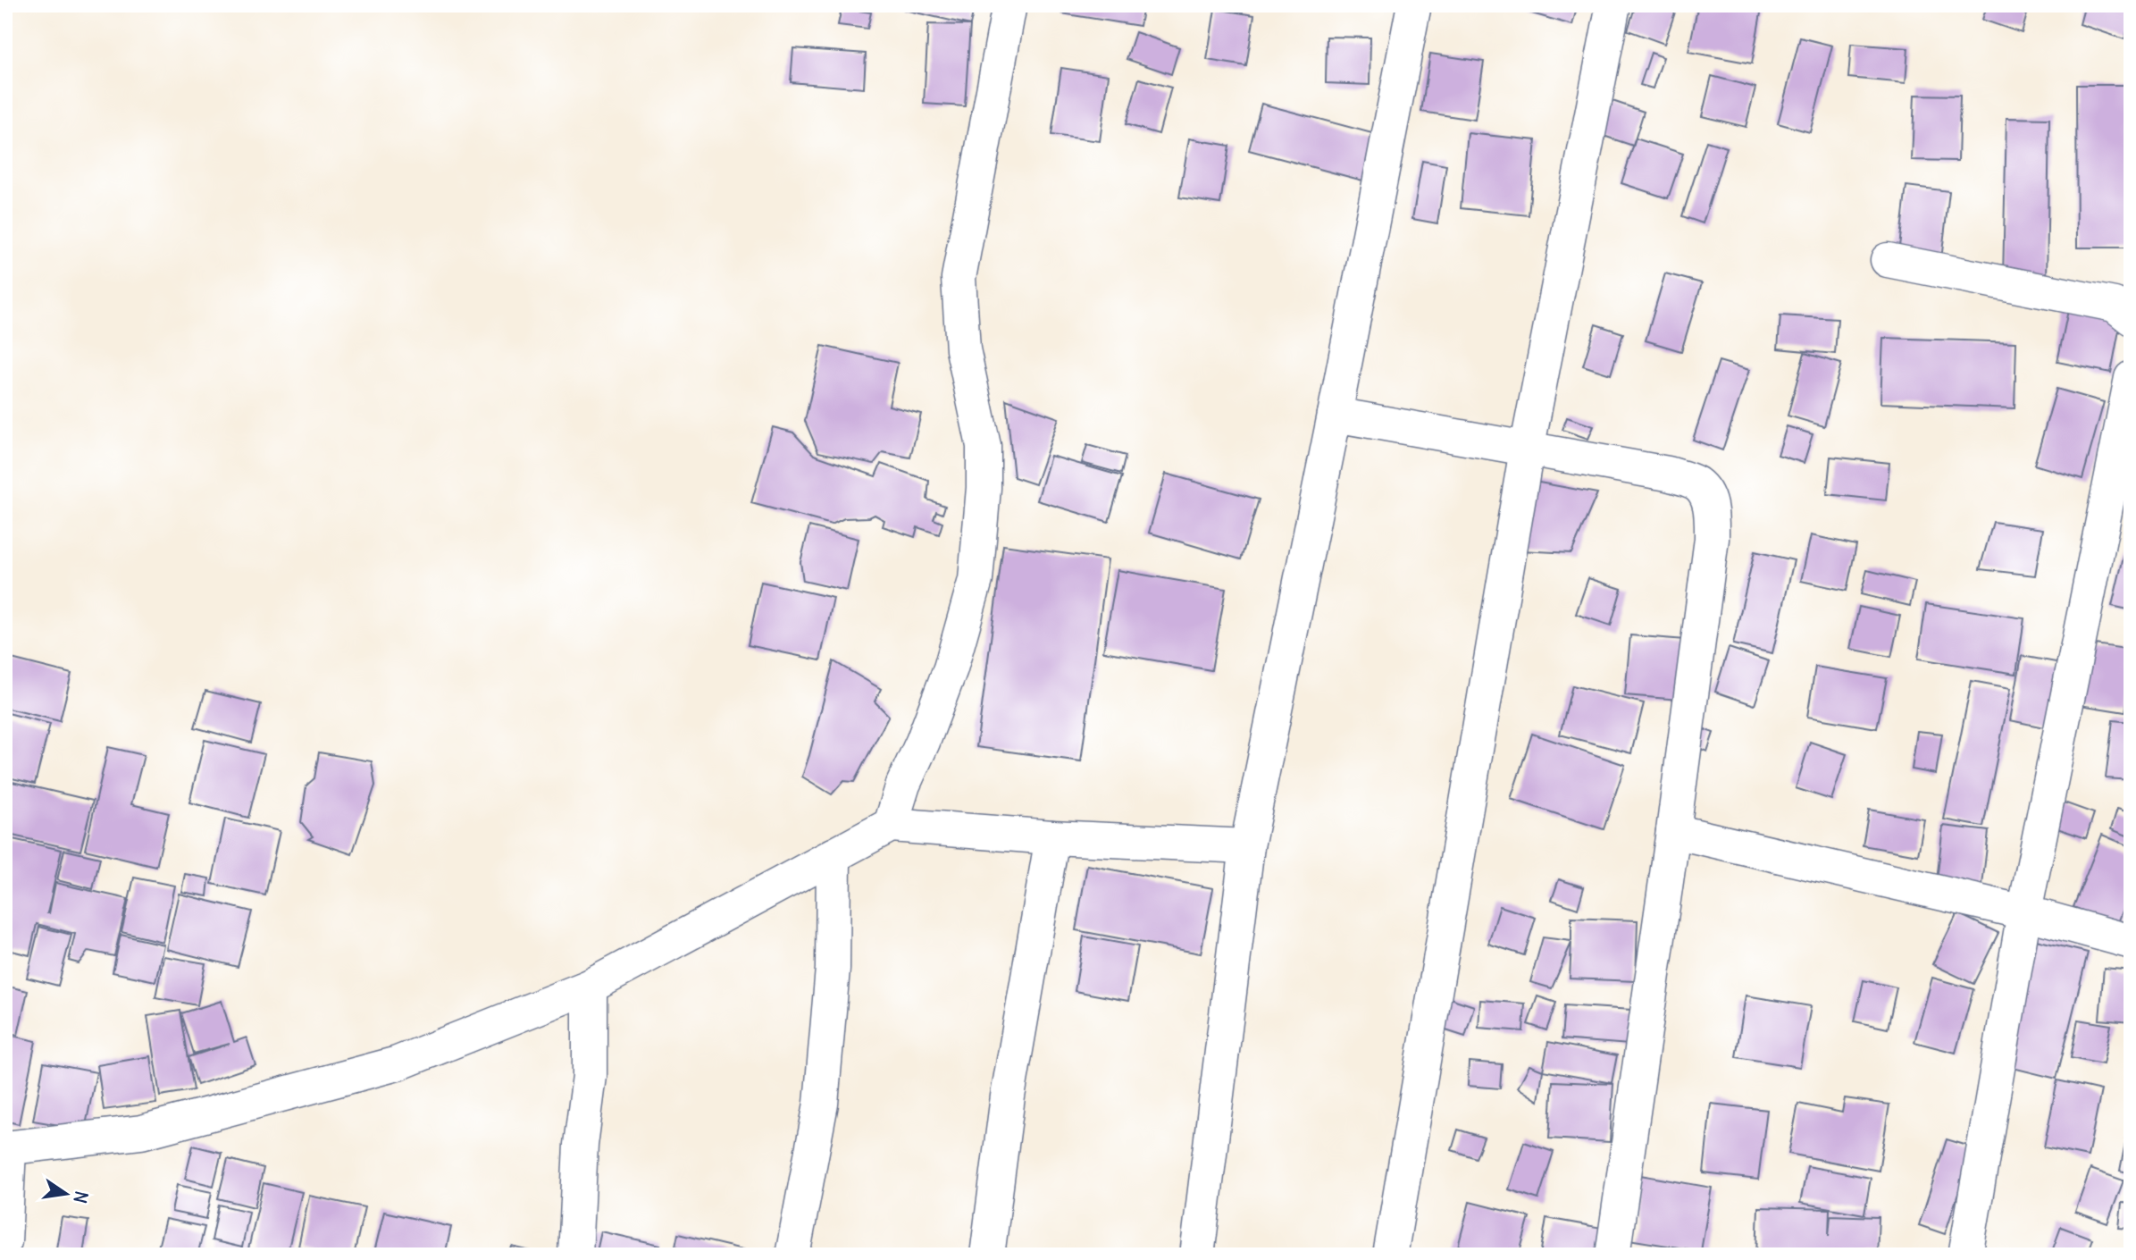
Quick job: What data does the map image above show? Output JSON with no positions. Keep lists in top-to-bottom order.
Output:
{
  "north": "right"
}
